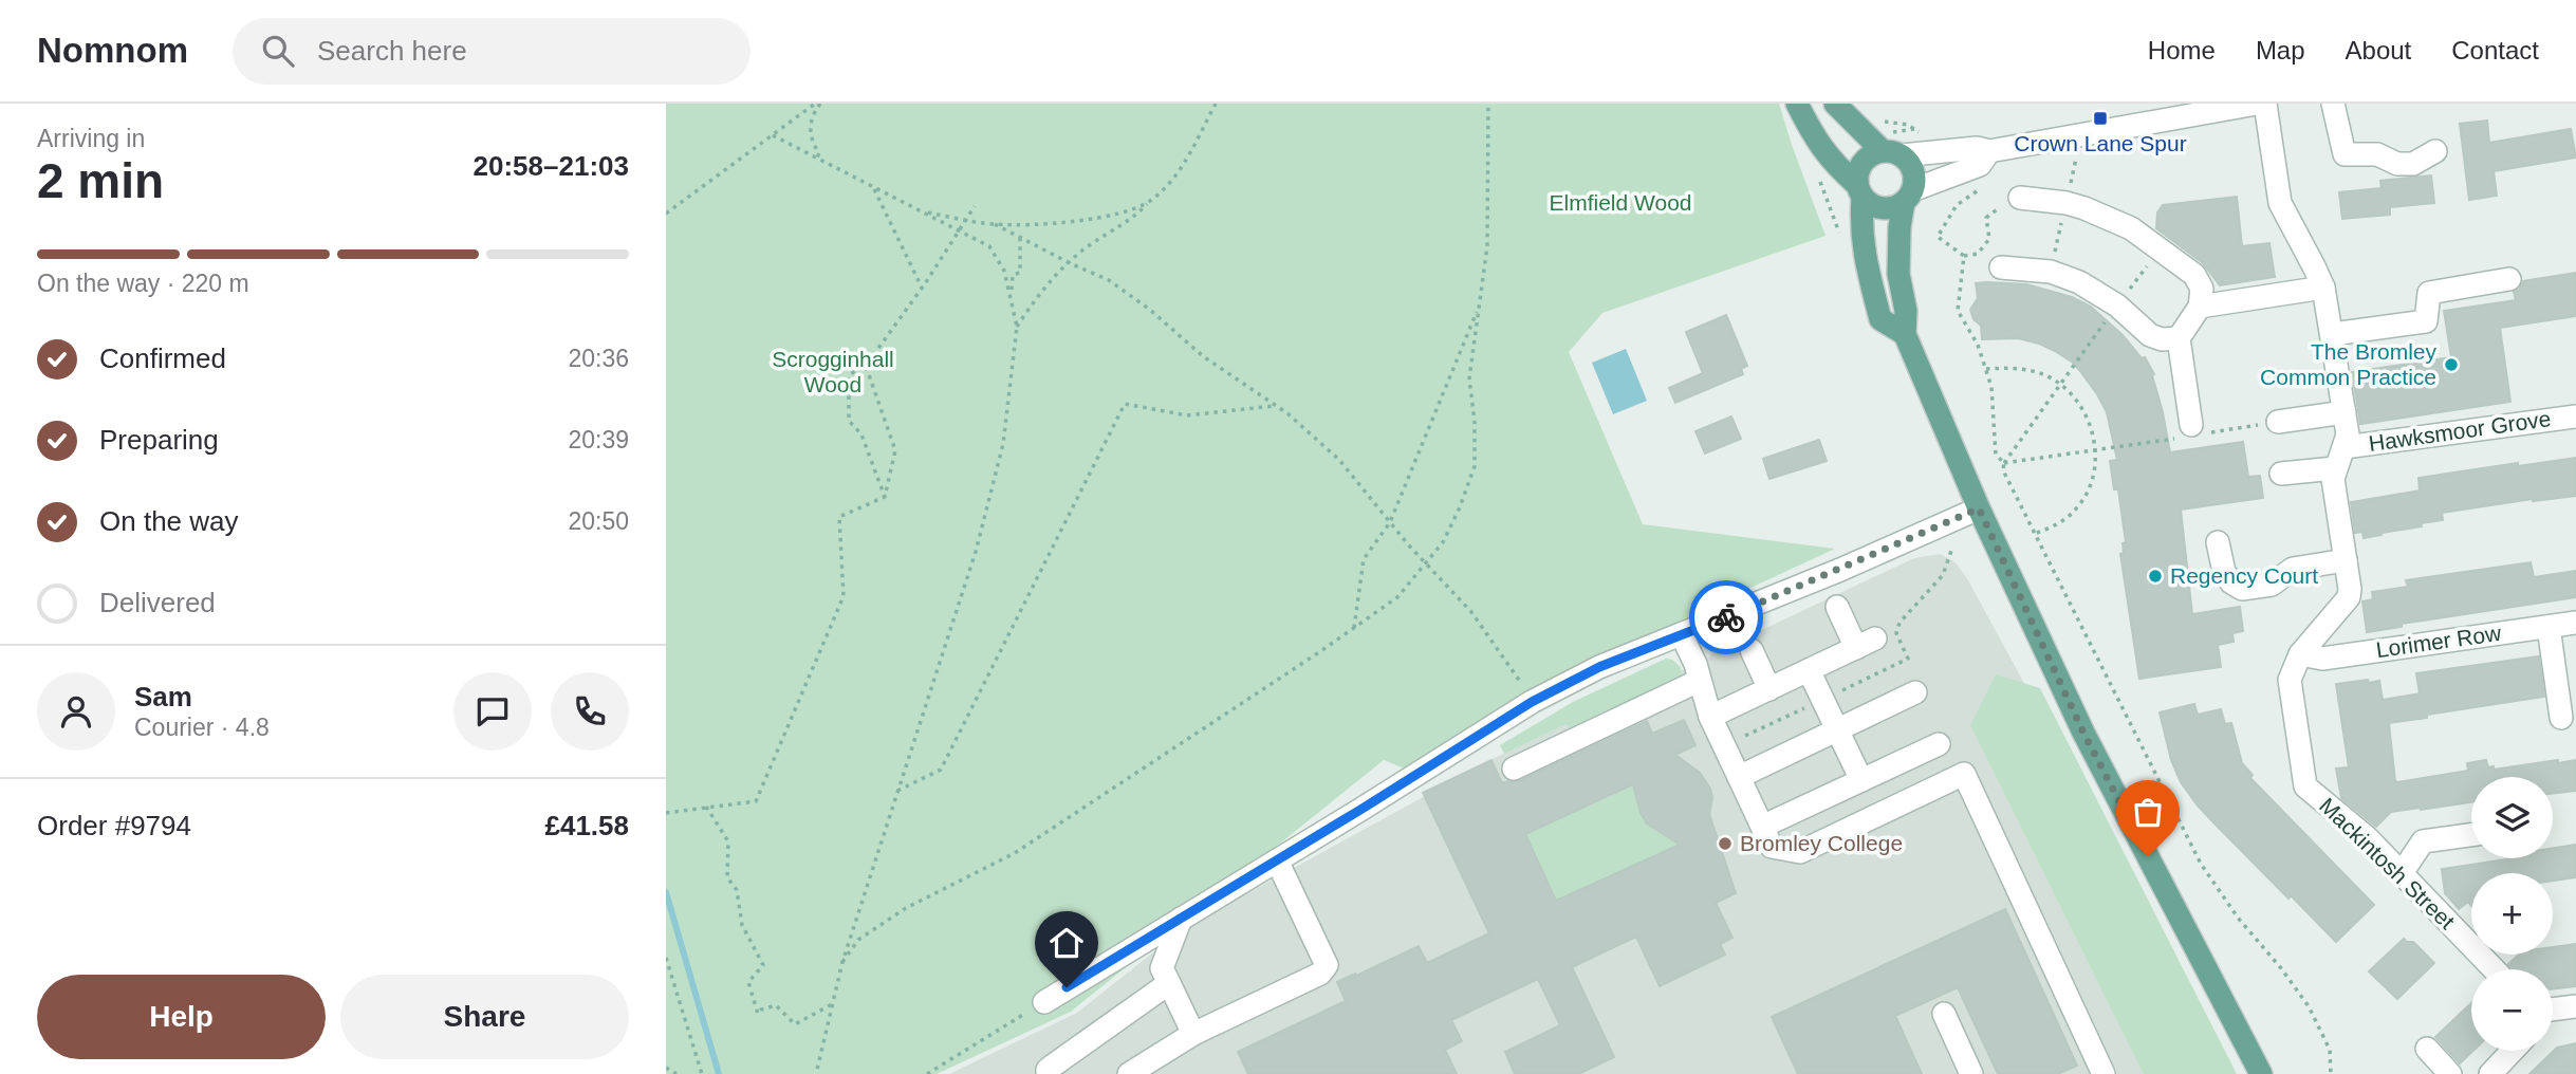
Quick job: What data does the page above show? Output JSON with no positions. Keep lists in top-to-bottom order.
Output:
{
  "streets": {
    "street": ["Hawksmoor Grove", "Lorimer Row", "Mackintosh Street"]
  },
  "crossings": [
    ["Hawksmoor Grove", "Mackintosh Street"],
    ["Lorimer Row", "Mackintosh Street"]
  ],
  "parks": ["Elmfield Wood", "Scrogginhall Wood"],
  "places": {
    "transit": ["Crown Lane Spur"],
    "other": ["The Bromley Common Practice", "Regency Court", "Bromley College"]
  },
  "page": {
    "header": "Nomnom",
    "search": "Search here",
    "nav": [
      "Home",
      "Map",
      "About",
      "Contact"
    ],
    "heading": ["2 min", "Arriving in", "20:58–21:03"],
    "panel": [
      "Sam",
      "Courier · 4.8",
      "Order #9794",
      "£41.58"
    ],
    "bar": "On the way · 220 m",
    "list": [
      ["Confirmed", "20:36"],
      ["Preparing", "20:39"],
      ["On the way", "20:50"],
      "Delivered"
    ],
    "map_buttons": ["+", "−"],
    "buttons": ["Help", "Share"]
  }
}
